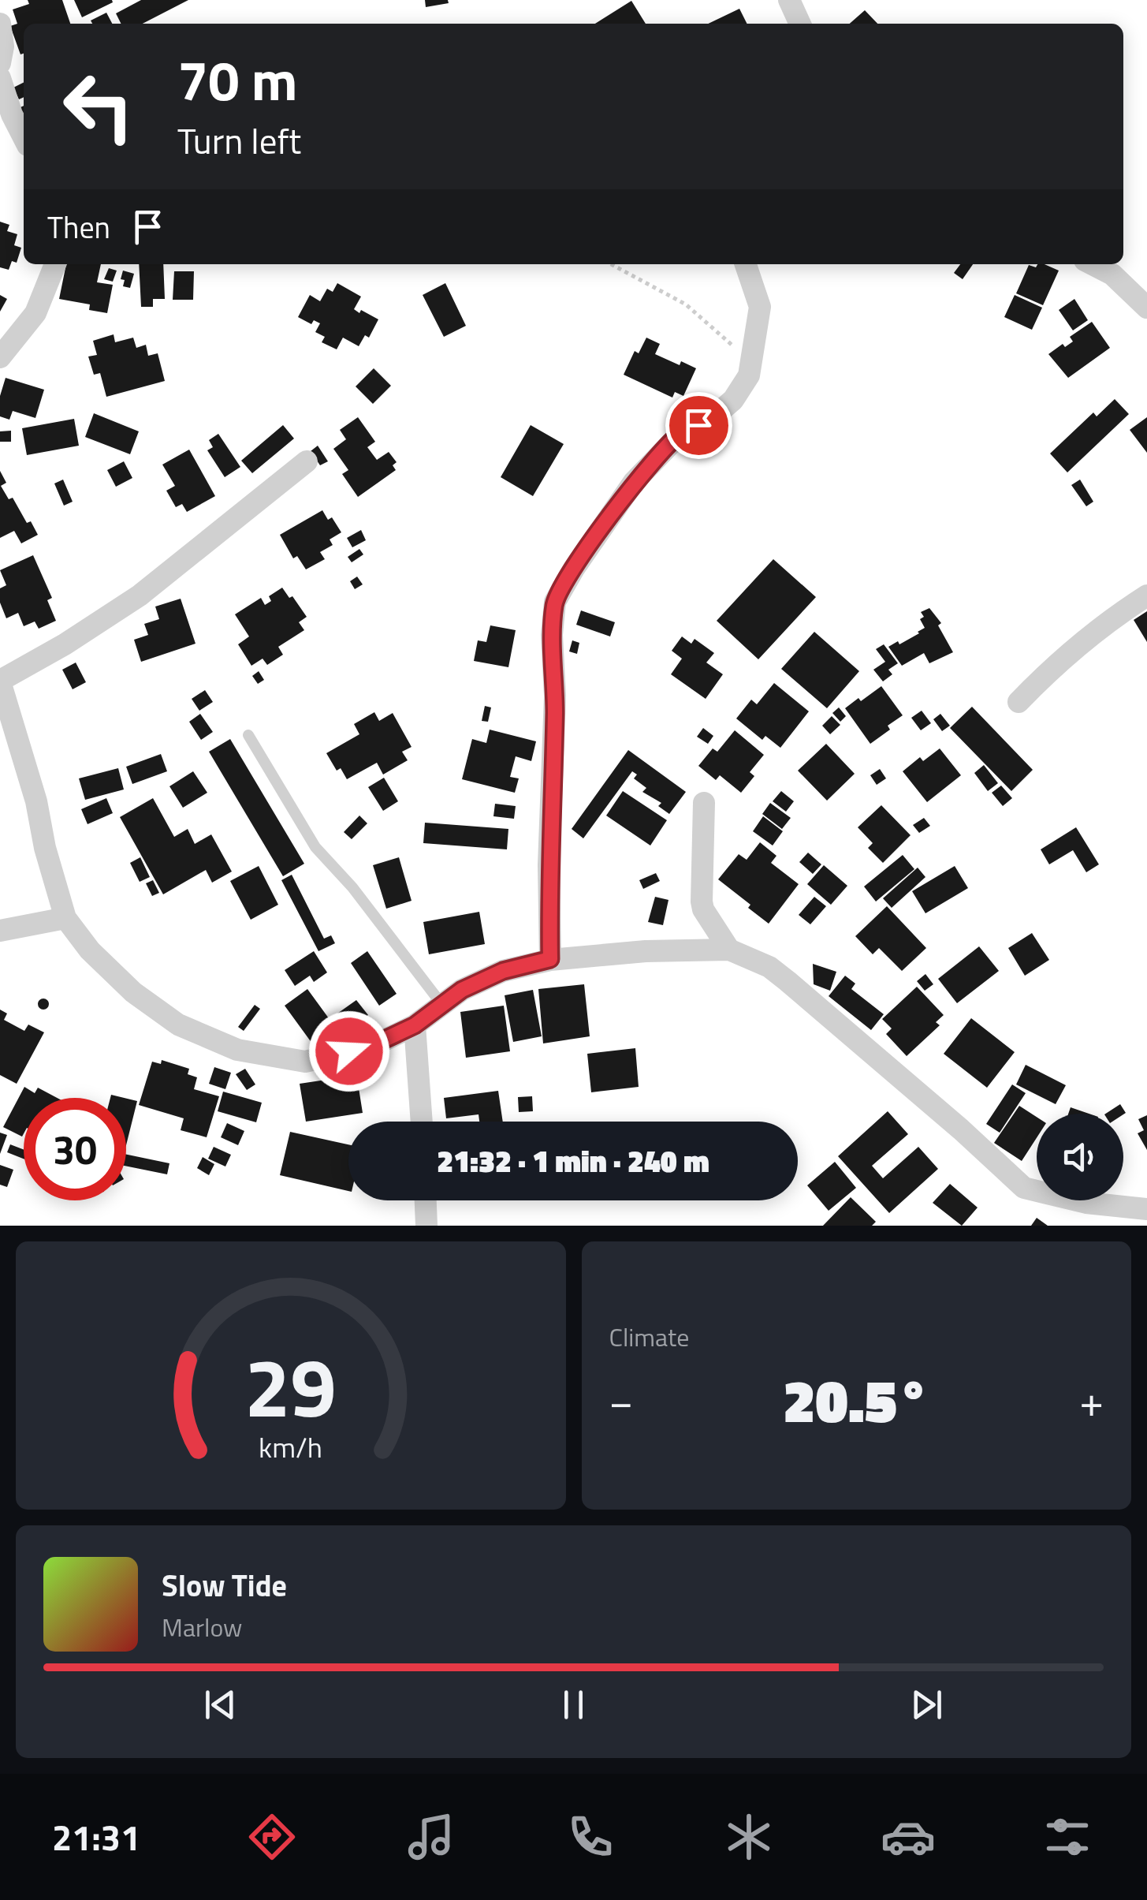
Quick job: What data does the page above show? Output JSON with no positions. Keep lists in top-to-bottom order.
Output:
{
  "page": {
    "turn": ["70 m", "Turn left"],
    "then": "Then",
    "limit": "30",
    "trip": "21:32 · 1 min · 240 m",
    "tile": "Climate",
    "heat": ["−", "20.5°", "+"],
    "song": ["Slow Tide", "Marlow"],
    "tabs": "21:31",
    "gauge": ["29", "km/h"]
  }
}
